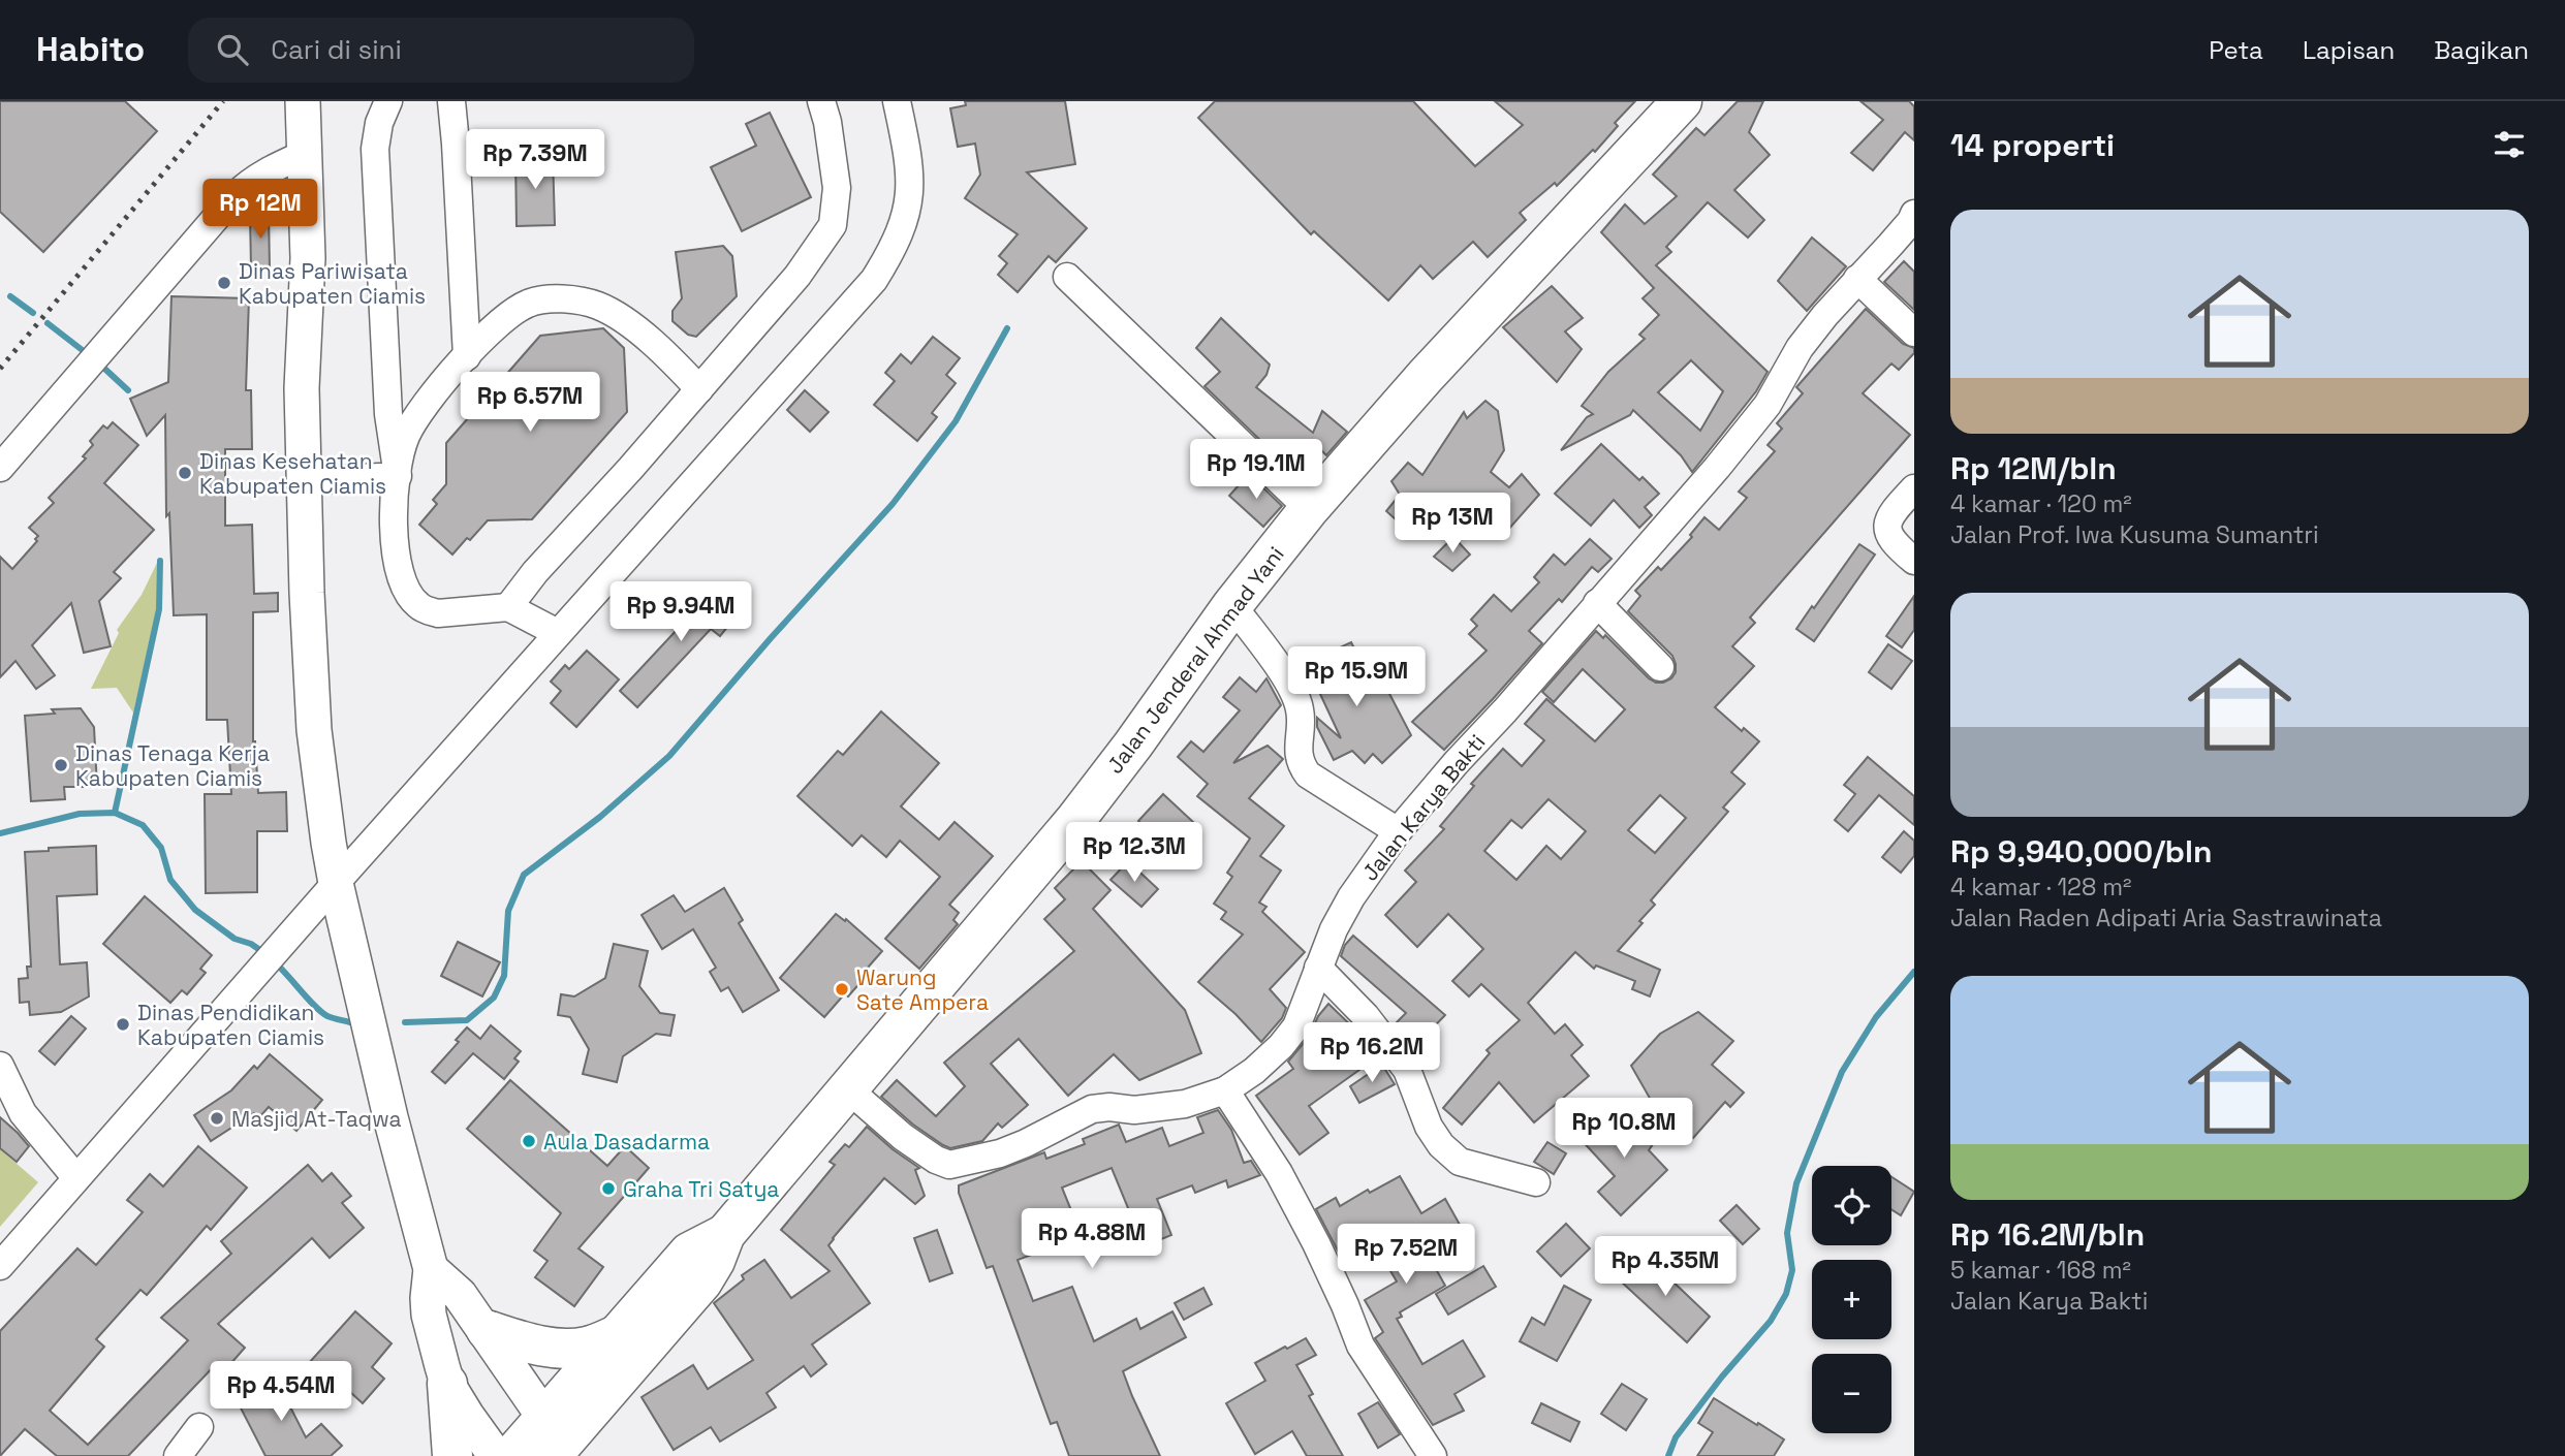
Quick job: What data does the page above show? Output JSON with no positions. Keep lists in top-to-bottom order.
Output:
{
  "streets": {
    "highway": ["Jalan Jenderal Ahmad Yani"],
    "street": ["Jalan Karya Bakti"]
  },
  "crossings": [
    ["Jalan Jenderal Ahmad Yani", "Jalan Karya Bakti"]
  ],
  "places": [
    "Dinas Pariwisata Kabupaten Ciamis",
    "Dinas Kesehatan Kabupaten Ciamis",
    "Dinas Tenaga Kerja Kabupaten Ciamis",
    "Warung Sate Ampera",
    "Dinas Pendidikan Kabupaten Ciamis",
    "Masjid At-Taqwa",
    "Aula Dasadarma",
    "Graha Tri Satya"
  ],
  "page": {
    "header": "Habito",
    "search": "Cari di sini",
    "nav": ["Peta", "Lapisan", "Bagikan"],
    "heading": "14 properti",
    "price": [
      "Rp 7.39M",
      "Rp 12M",
      "Rp 6.57M",
      "Rp 19.1M",
      "Rp 13M",
      "Rp 9.94M",
      "Rp 15.9M",
      "Rp 12.3M",
      "Rp 16.2M",
      "Rp 10.8M",
      "Rp 4.88M",
      "Rp 7.52M",
      "Rp 4.35M",
      "Rp 4.54M"
    ],
    "list": [
      {
        "name": "Rp 12M/bln",
        "note": "4 kamar · 120 m² · Jalan Prof. Iwa Kusuma Sumantri"
      },
      {
        "name": "Rp 9,940,000/bln",
        "note": "4 kamar · 128 m² · Jalan Raden Adipati Aria Sastrawinata"
      },
      {
        "name": "Rp 16.2M/bln",
        "note": "5 kamar · 168 m² · Jalan Karya Bakti"
      }
    ],
    "map_buttons": ["+", "−"]
  }
}
